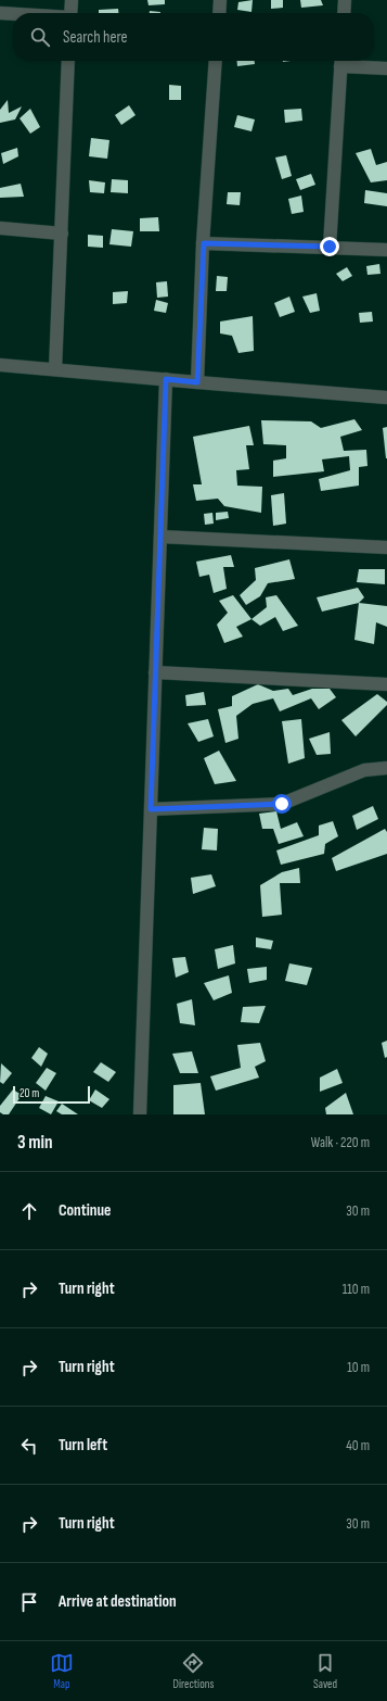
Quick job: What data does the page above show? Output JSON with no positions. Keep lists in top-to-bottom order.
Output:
{
  "scale_bar": "20 m",
  "page": {
    "search": "Search here",
    "scale": "20 m",
    "heading": ["3 min", "Walk · 220 m"],
    "list": [
      ["Continue", "30 m"],
      ["Turn right", "110 m"],
      ["Turn right", "10 m"],
      ["Turn left", "40 m"],
      ["Turn right", "30 m"],
      "Arrive at destination"
    ],
    "nav": ["Map", "Directions", "Saved"]
  }
}
